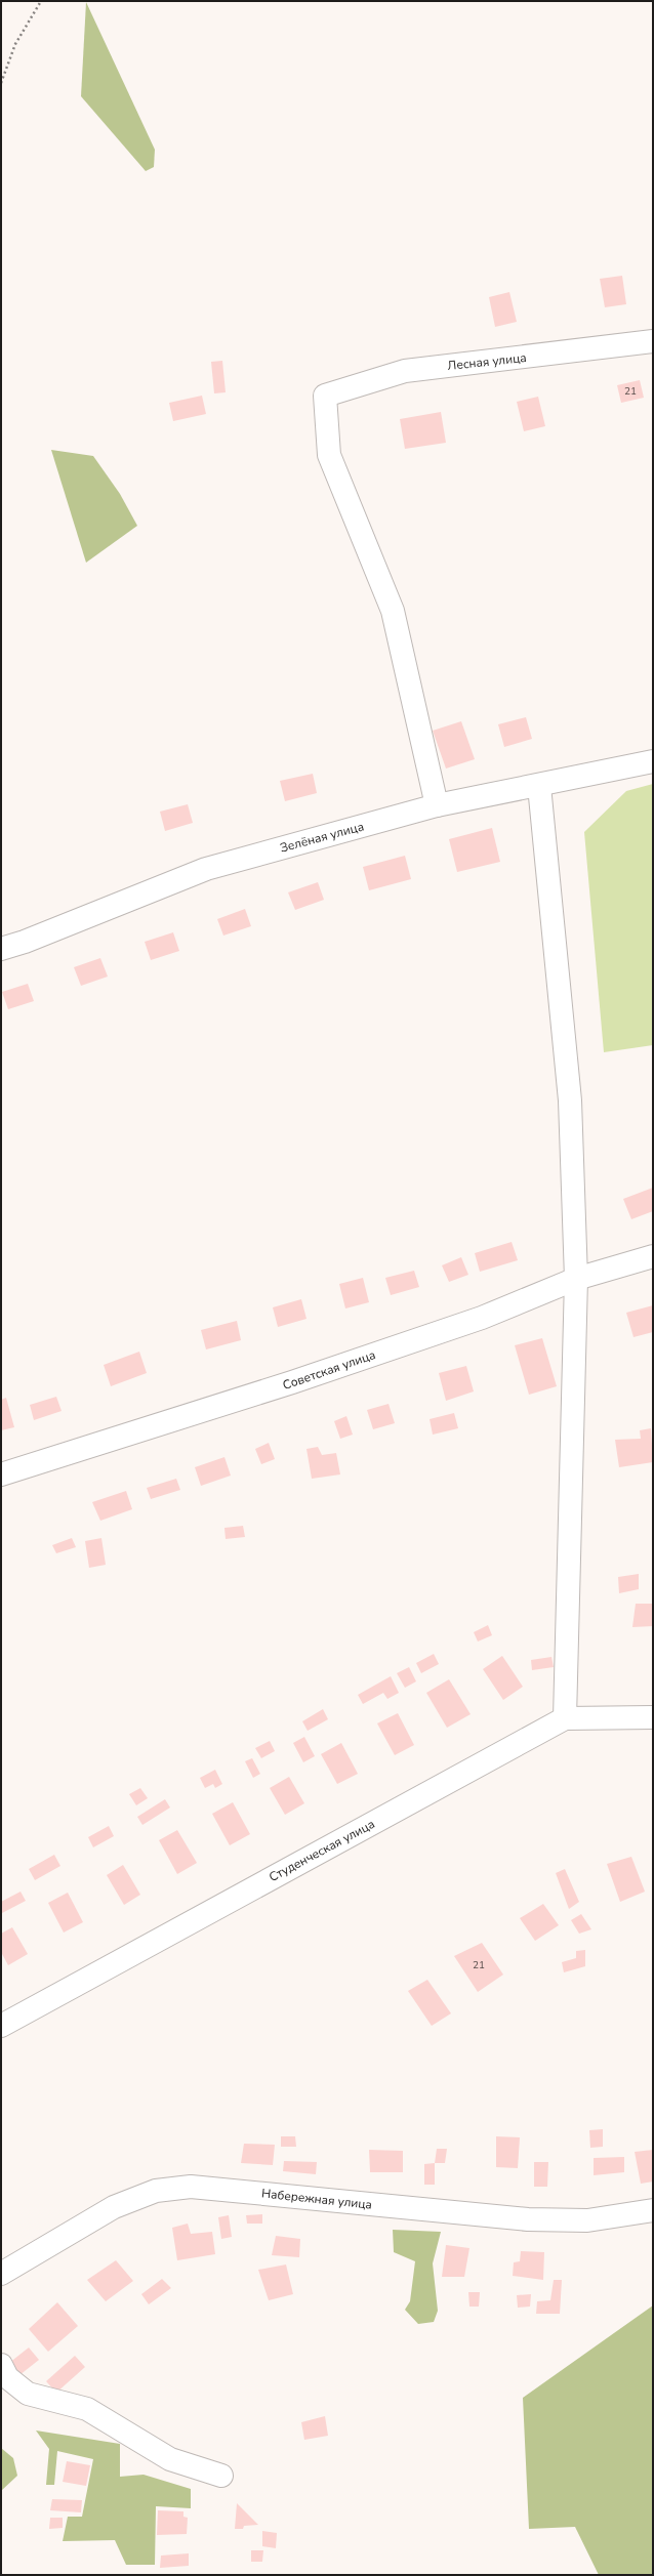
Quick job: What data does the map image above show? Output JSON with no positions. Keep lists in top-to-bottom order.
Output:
{
  "streets": {
    "street": [
      "Лесная улица",
      "Зелёная улица",
      "Советская улица",
      "Студенческая улица",
      "Набережная улица"
    ]
  },
  "crossings": [
    ["Лесная улица", "Зелёная улица"]
  ],
  "house_numbers": ["21", "21"]
}
